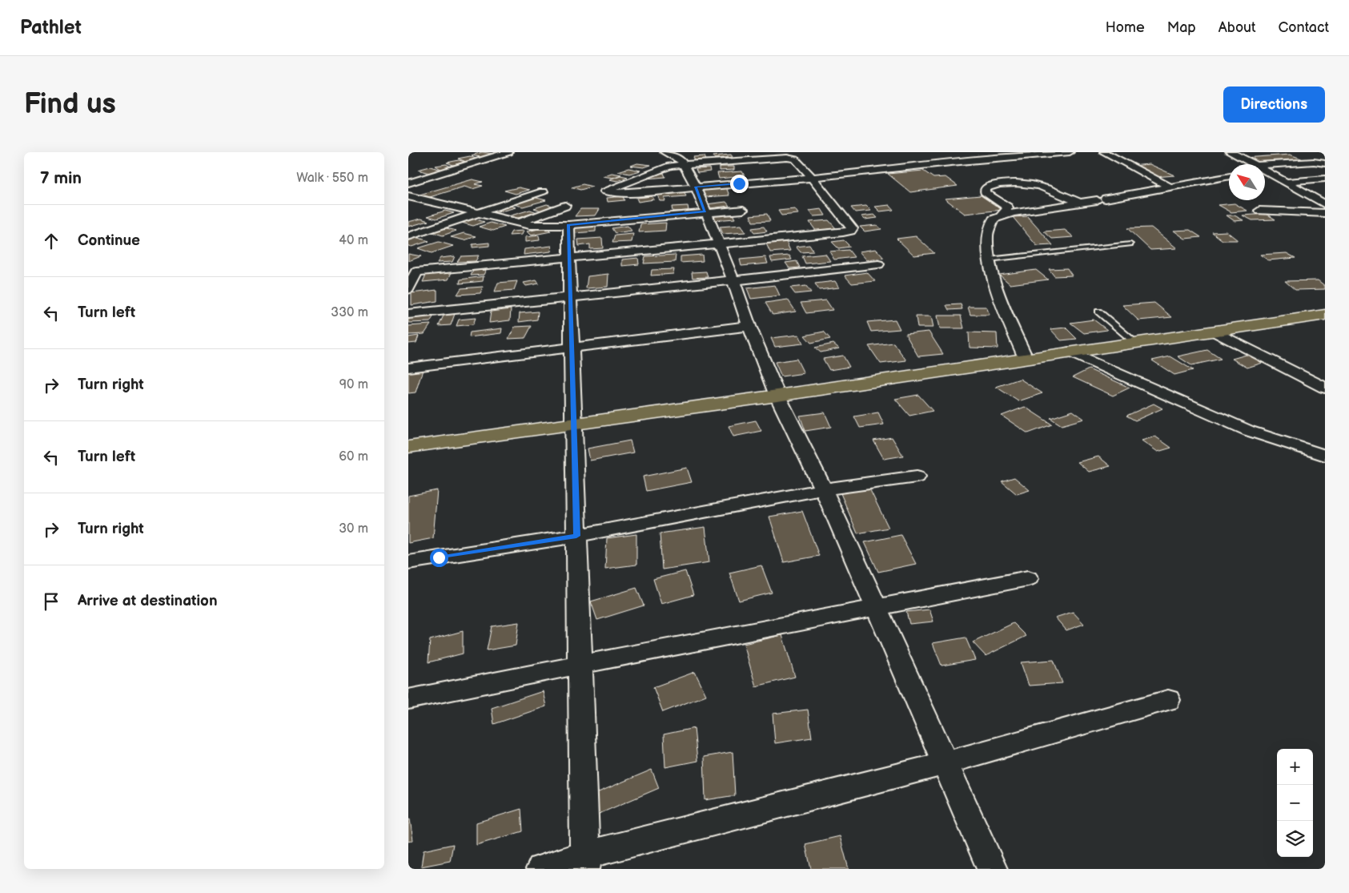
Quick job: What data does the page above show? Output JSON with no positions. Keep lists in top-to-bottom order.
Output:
{
  "north": "top left",
  "page": {
    "header": "Pathlet",
    "nav": [
      "Home",
      "Map",
      "About",
      "Contact"
    ],
    "buttons": "Directions",
    "title": "Find us",
    "heading": ["7 min", "Walk · 550 m"],
    "list": [
      ["Continue", "40 m"],
      ["Turn left", "330 m"],
      ["Turn right", "90 m"],
      ["Turn left", "60 m"],
      ["Turn right", "30 m"],
      "Arrive at destination"
    ],
    "map_buttons": ["+", "−"]
  }
}
